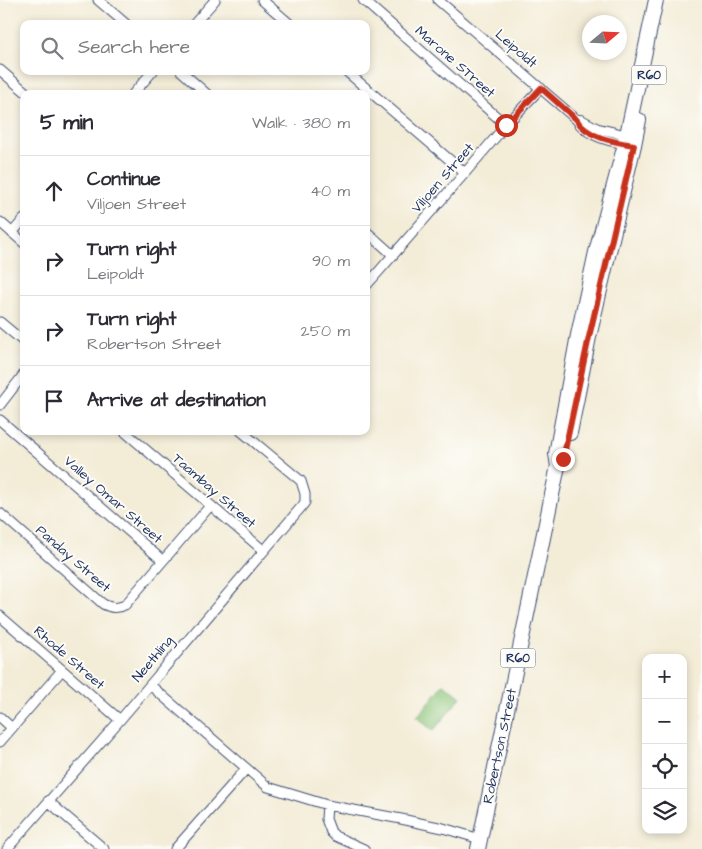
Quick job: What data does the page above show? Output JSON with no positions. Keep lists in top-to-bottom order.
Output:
{
  "streets": {
    "main road": ["R60", "Robertson Street"],
    "street": [
      "Leipoldt",
      "Marone STreet",
      "Viljoen Street",
      "Taambay Street",
      "Valley Omar Street",
      "Panday Street",
      "Rhode Street",
      "Neethling"
    ]
  },
  "crossings": [
    ["Leipoldt", "Viljoen Street"],
    ["Leipoldt", "Robertson Street"],
    ["Marone STreet", "Viljoen Street"],
    ["Taambay Street", "Panday Street"],
    ["Taambay Street", "Neethling"],
    ["Valley Omar Street", "Panday Street"],
    ["Rhode Street", "Neethling"]
  ],
  "north": "right",
  "page": {
    "search": "Search here",
    "heading": ["5 min", "Walk · 380 m"],
    "list": [
      ["Continue", "Viljoen Street", "40 m"],
      ["Turn right", "Leipoldt", "90 m"],
      ["Turn right", "Robertson Street", "250 m"],
      "Arrive at destination"
    ],
    "map_buttons": ["+", "−"]
  }
}
